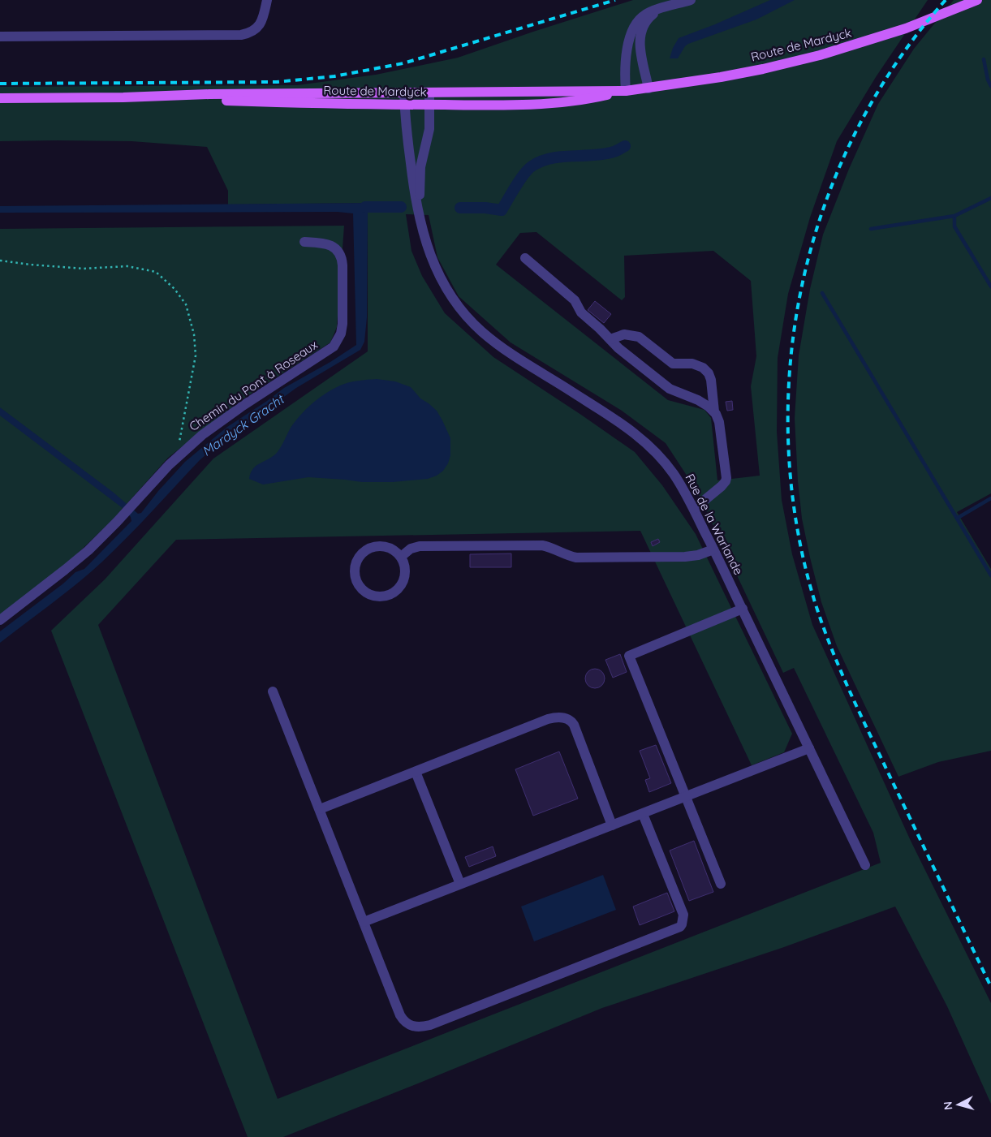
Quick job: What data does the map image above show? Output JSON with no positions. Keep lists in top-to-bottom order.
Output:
{
  "streets": {
    "main road": ["Route de Mardyck"],
    "street": ["Chemin du Pont à Roseaux", "Rue de la Warlande"]
  },
  "crossings": [
    ["Route de Mardyck", "Rue de la Warlande"]
  ],
  "water": ["Mardyck Gracht"],
  "north": "left"
}
